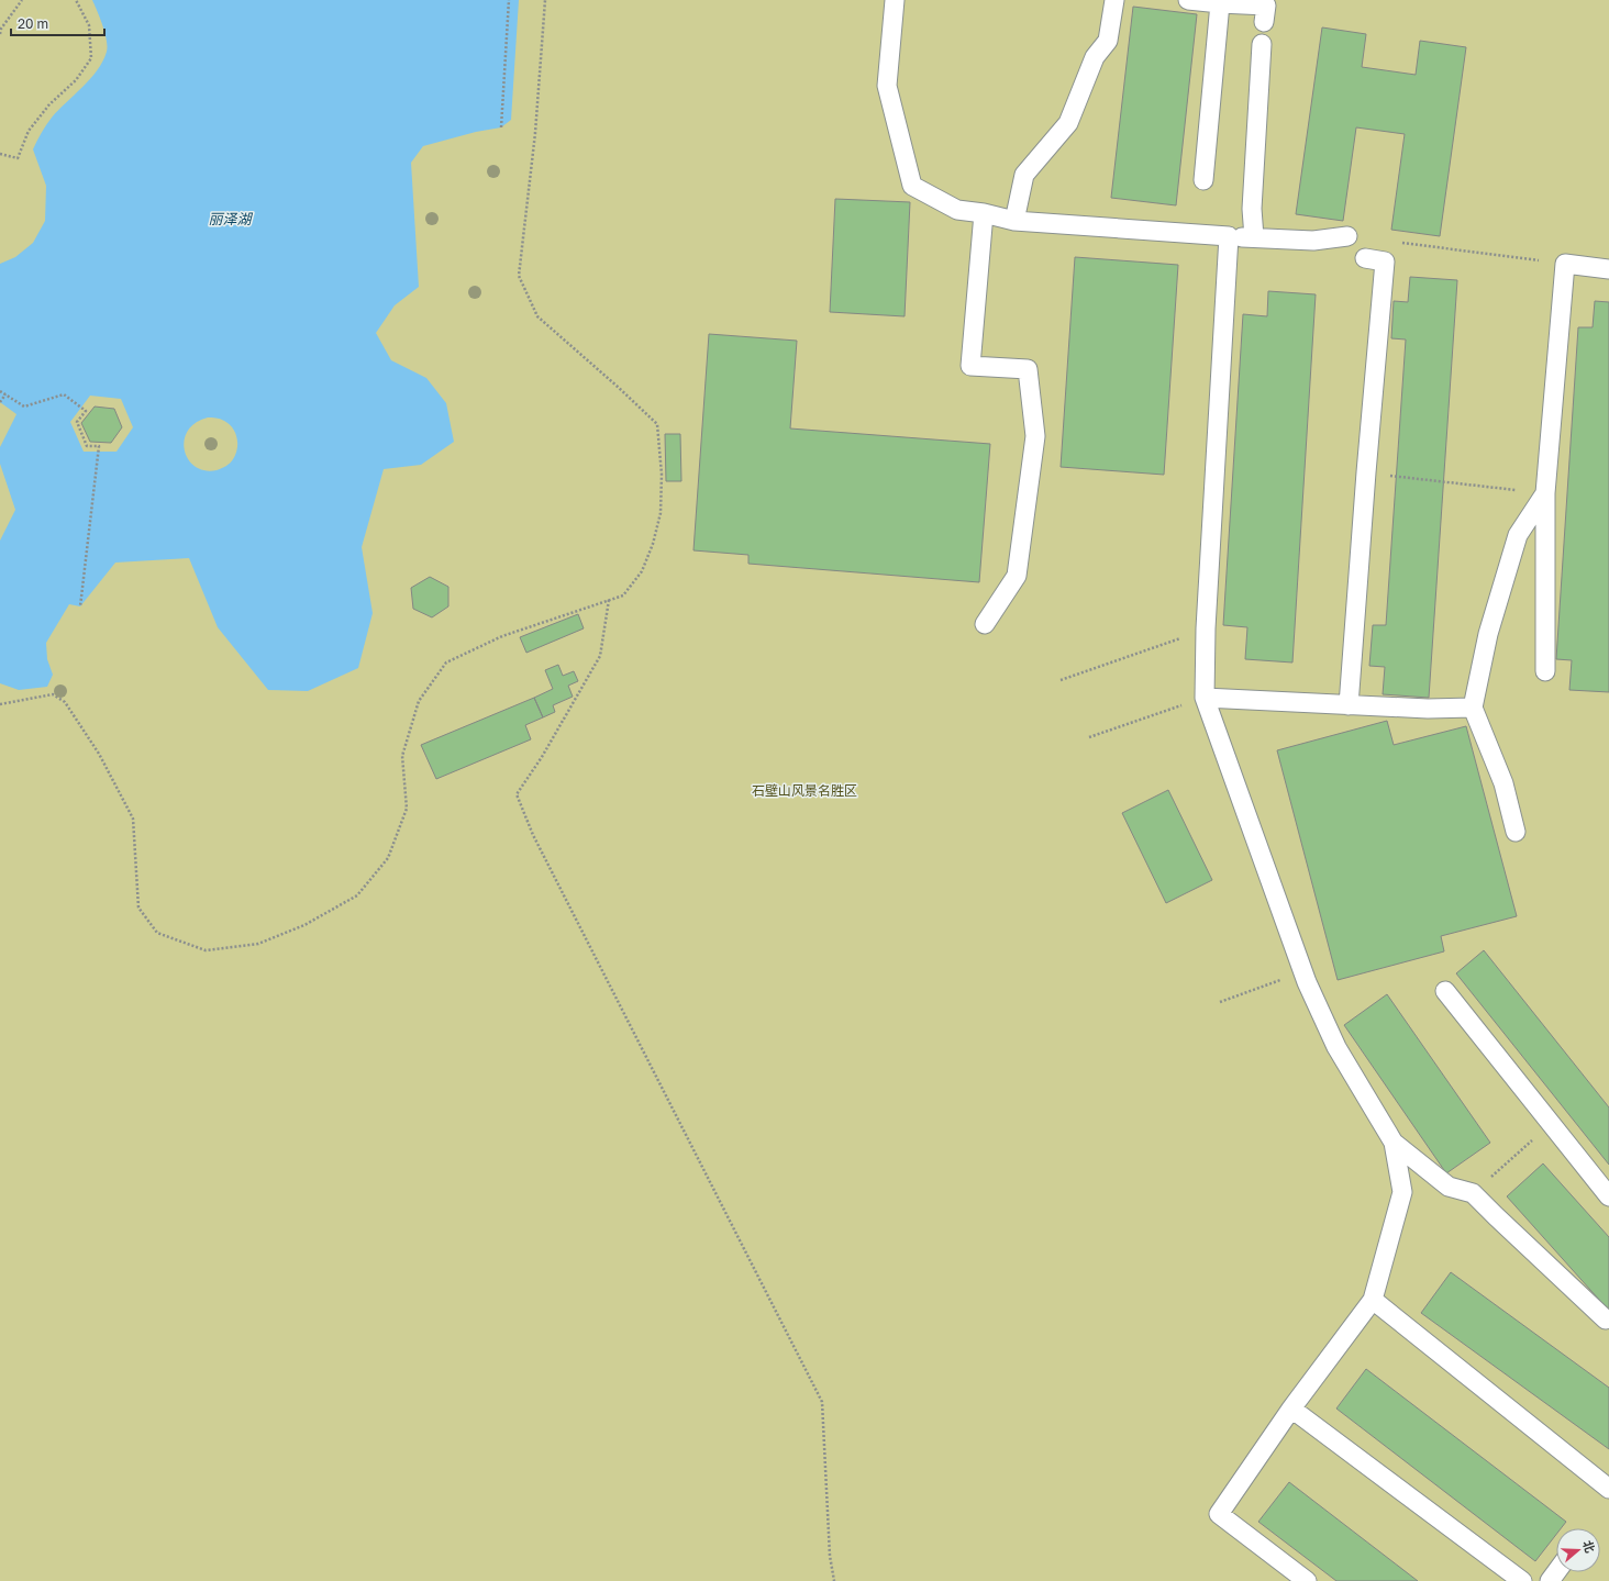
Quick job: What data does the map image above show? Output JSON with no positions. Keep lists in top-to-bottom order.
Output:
{
  "water": ["丽泽湖"],
  "parks": ["石壁山风景名胜区"],
  "scale_bar": "20 m",
  "north": "right"
}
